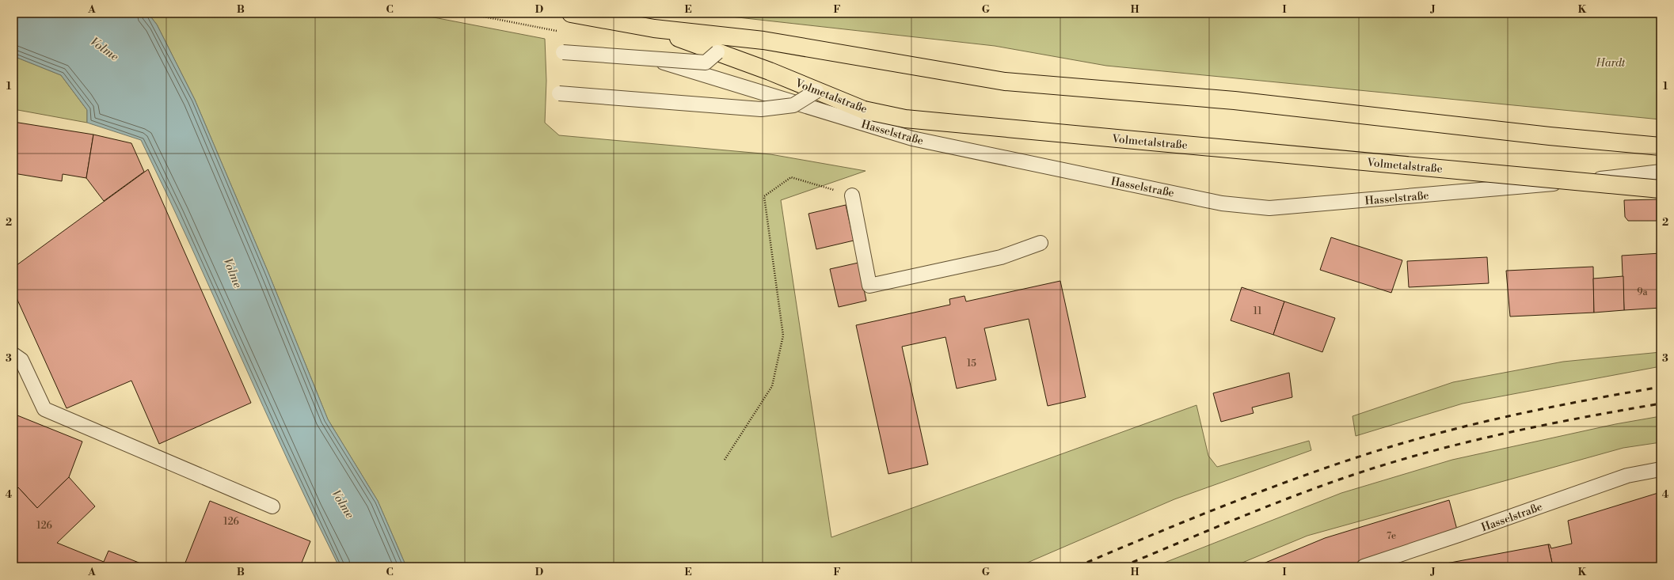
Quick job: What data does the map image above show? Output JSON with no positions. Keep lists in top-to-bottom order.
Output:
{
  "streets": {
    "main road": ["Volmetalstraße"],
    "lane": ["Hasselstraße"]
  },
  "water": ["Volme"],
  "parks": ["Hardt"],
  "house_numbers": [
    "9a",
    "11",
    "15",
    "126",
    "126",
    "7e"
  ],
  "grid": {
    "columns": [
      "A",
      "B",
      "C",
      "D",
      "E",
      "F",
      "G",
      "H",
      "I",
      "J",
      "K"
    ],
    "rows": [
      "1",
      "2",
      "3",
      "4"
    ]
  }
}
